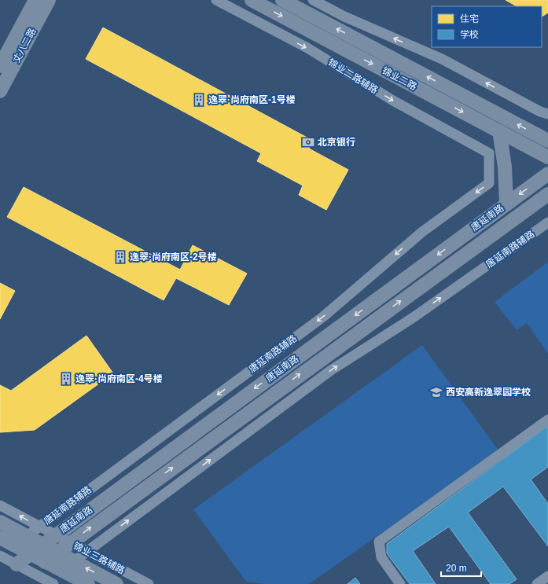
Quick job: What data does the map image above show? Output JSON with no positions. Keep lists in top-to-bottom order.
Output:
{
  "streets": {
    "main road": ["丈八二路", "锦业二路", "唐延南路"],
    "street": ["锦业二路辅路", "唐延南路辅路", "锦业三路辅路"]
  },
  "crossings": [
    ["锦业二路辅路", "唐延南路辅路"],
    ["唐延南路", "锦业三路辅路"],
    ["唐延南路辅路", "锦业三路辅路"]
  ],
  "places": {
    "building": ["逸翠·尚府南区-1号楼", "逸翠·尚府南区-2号楼", "逸翠·尚府南区-4号楼"],
    "bank": ["北京银行"],
    "school or university": ["西安高新逸翠园学校"]
  },
  "legend": ["住宅", "学校"],
  "scale_bar": "20 m"
}
